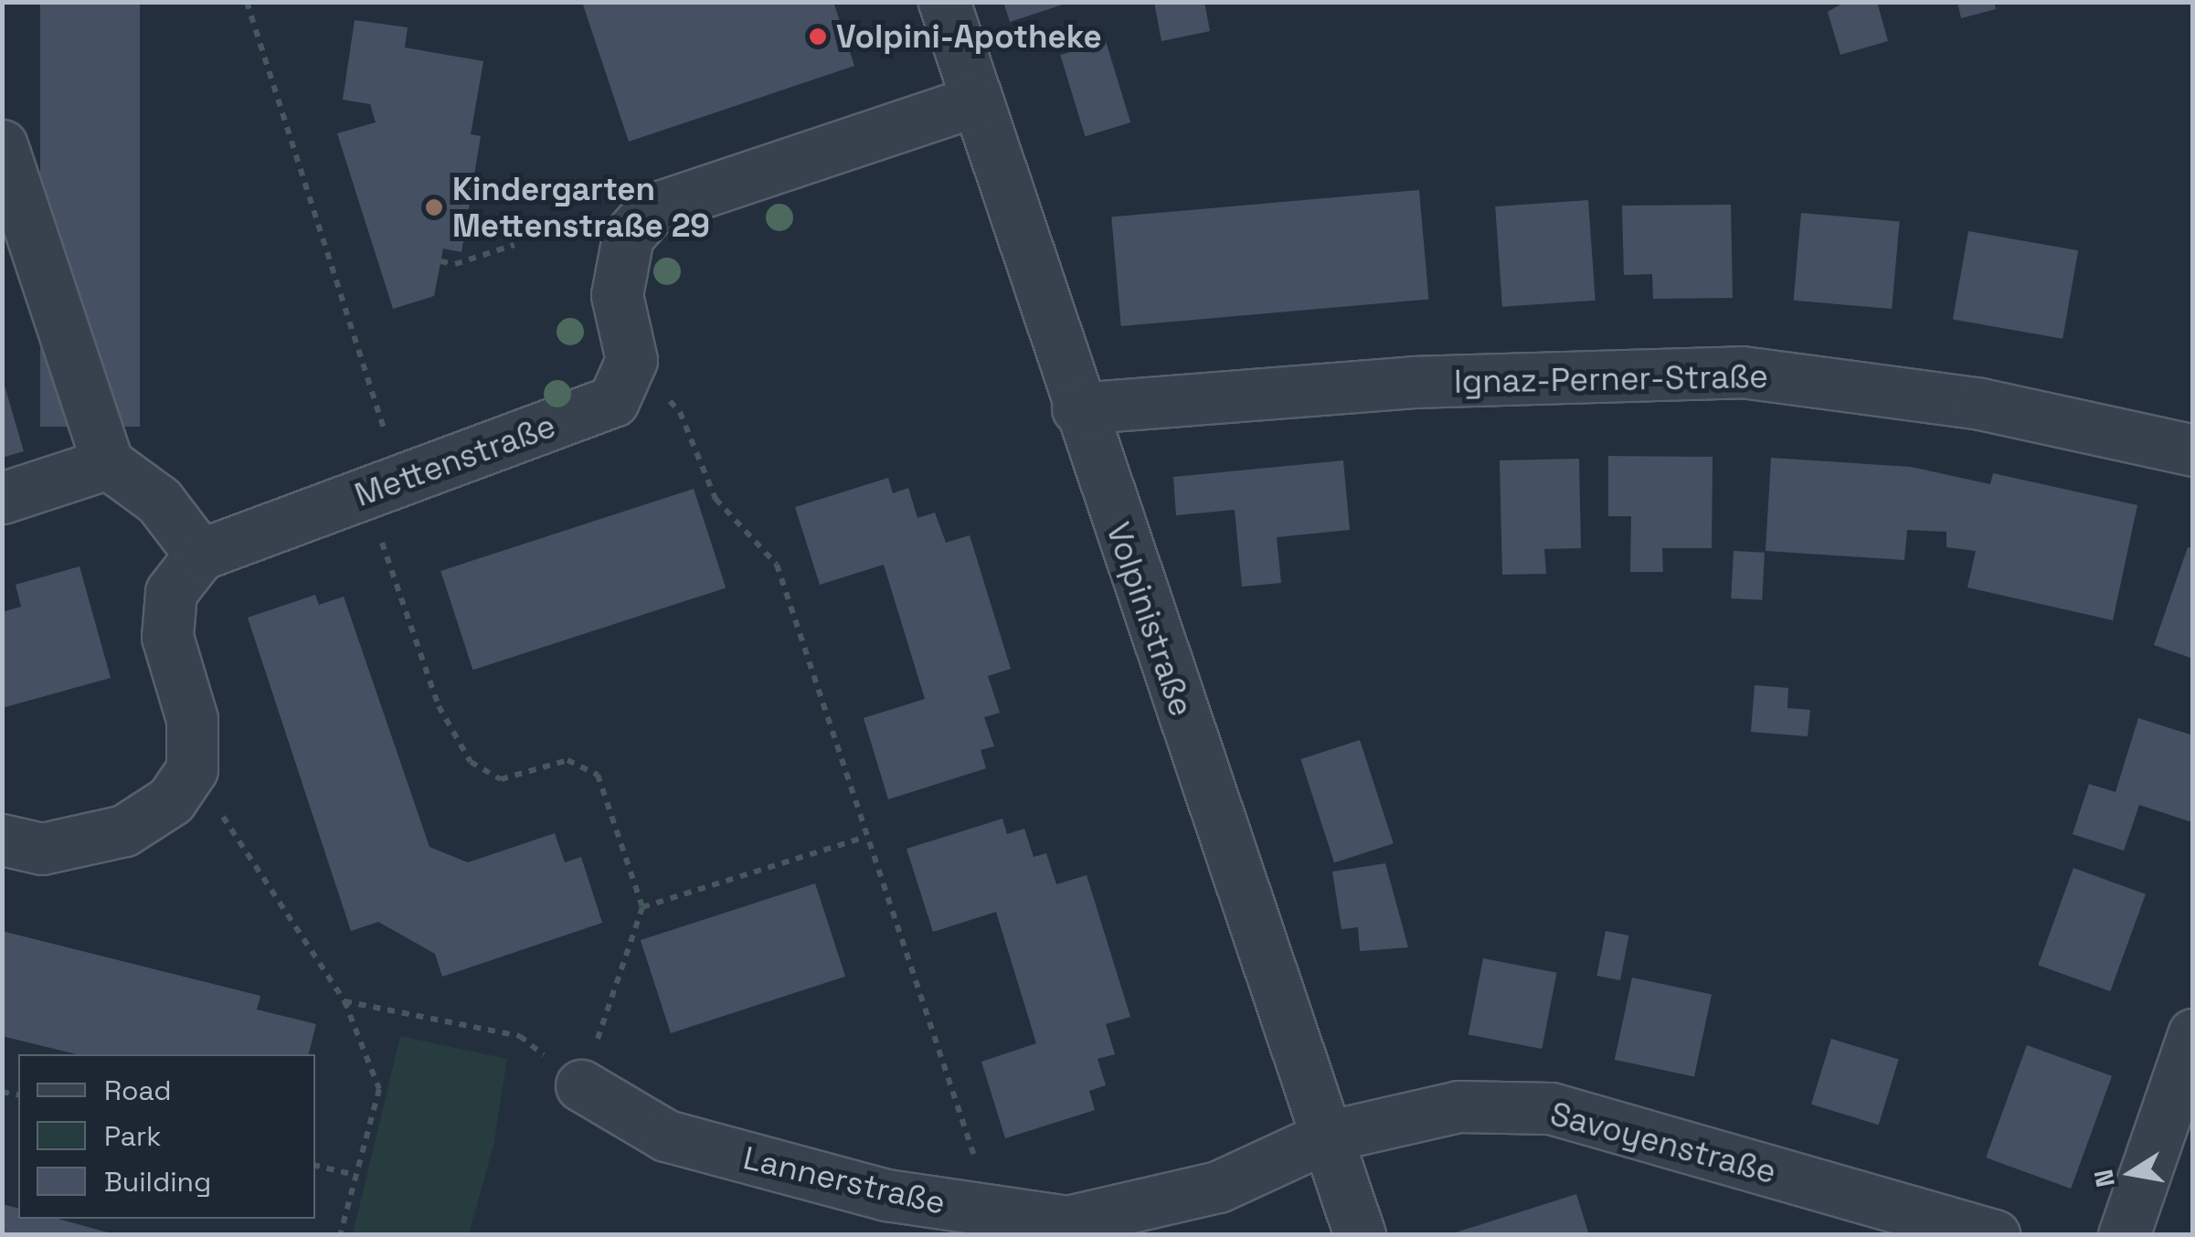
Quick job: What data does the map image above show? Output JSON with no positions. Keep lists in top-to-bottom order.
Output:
{
  "streets": {
    "street": [
      "Ignaz-Perner-Straße",
      "Mettenstraße",
      "Volpinistraße",
      "Savoyenstraße",
      "Lannerstraße"
    ]
  },
  "crossings": [
    ["Ignaz-Perner-Straße", "Volpinistraße"],
    ["Volpinistraße", "Savoyenstraße"],
    ["Volpinistraße", "Lannerstraße"],
    ["Savoyenstraße", "Lannerstraße"]
  ],
  "places": ["Volpini-Apotheke", "Kindergarten Mettenstraße 29"],
  "legend": ["Road", "Park", "Building"],
  "north": "left"
}
